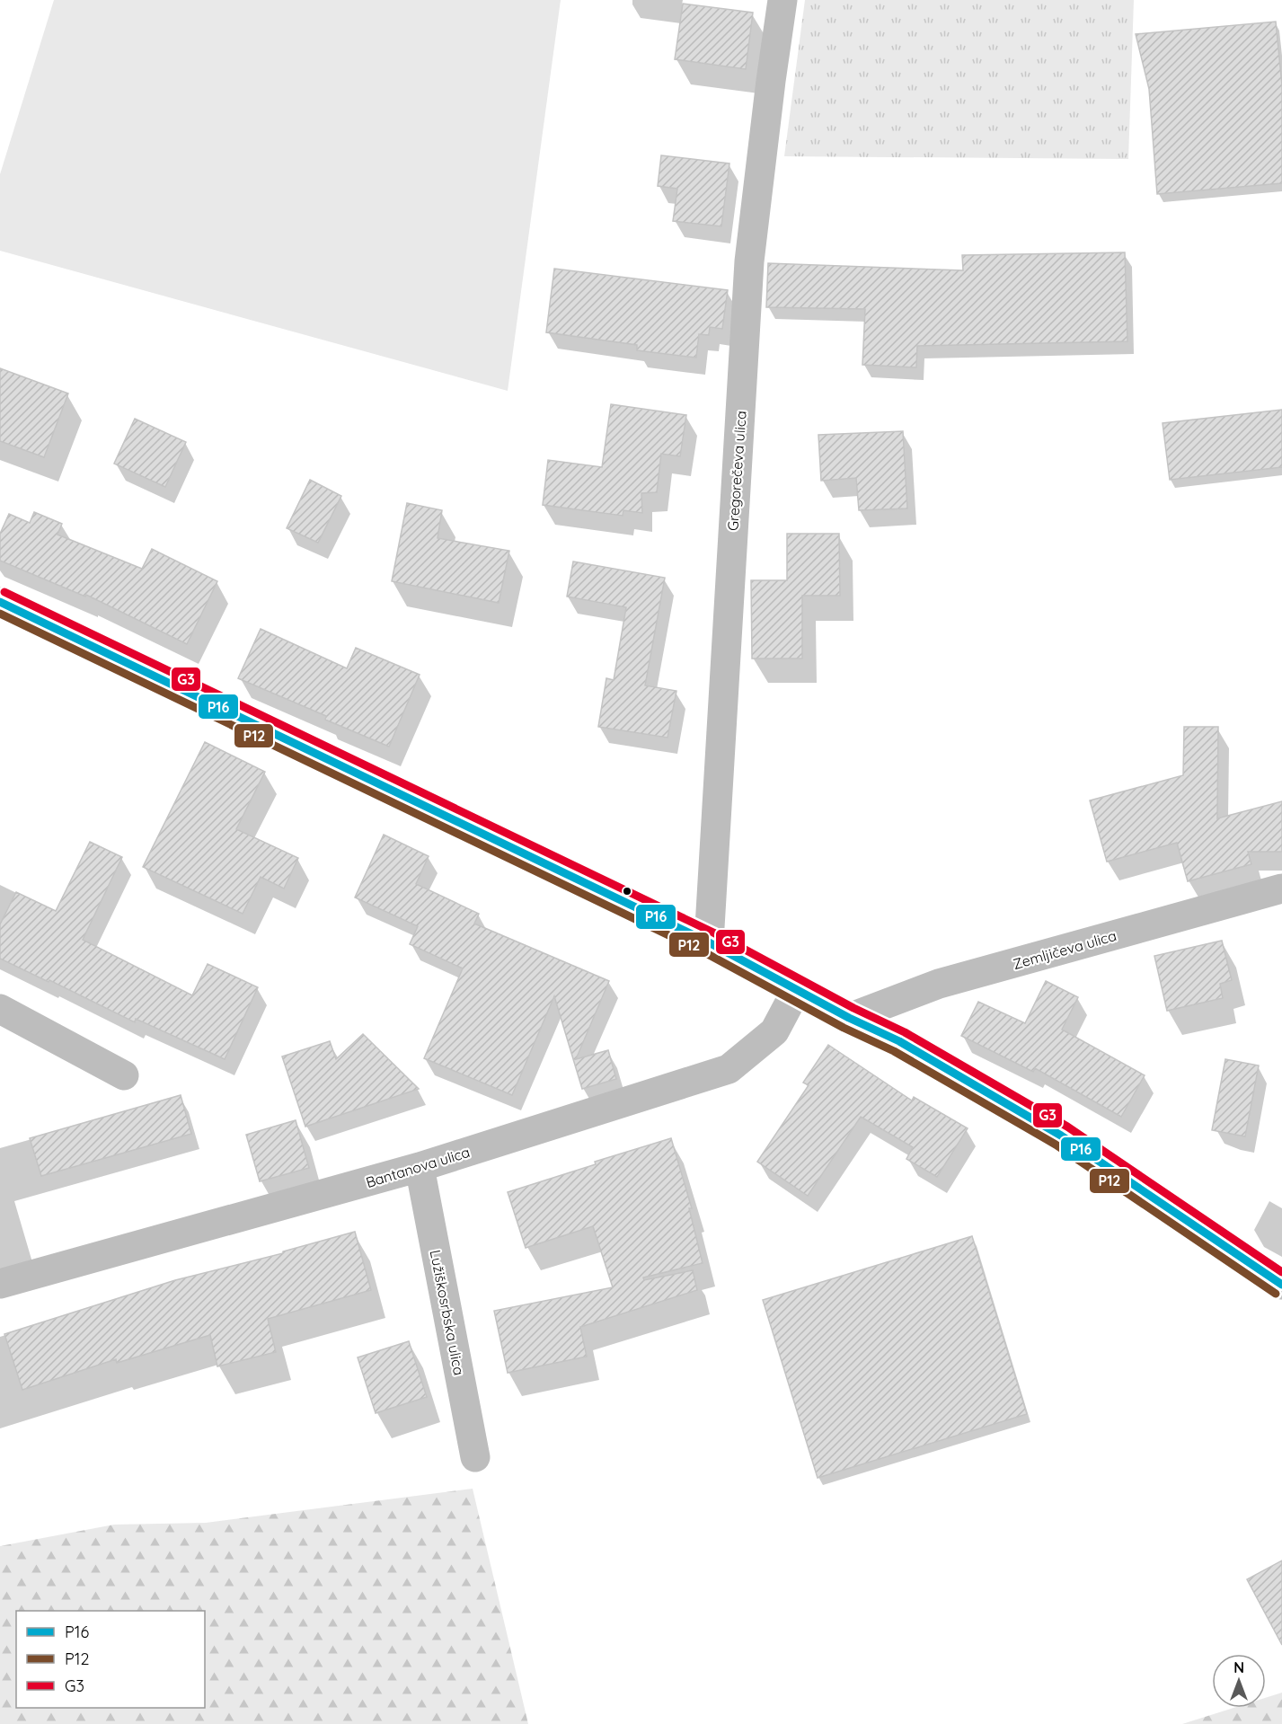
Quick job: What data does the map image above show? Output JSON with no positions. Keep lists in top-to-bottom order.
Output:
{
  "streets": {
    "street": [
      "Gregorečeva ulica",
      "Zemljičeva ulica",
      "Bantanova ulica",
      "Lužiškosrbska ulica"
    ]
  },
  "crossings": [
    ["Bantanova ulica", "Lužiškosrbska ulica"]
  ],
  "lines": ["transit line G3", "transit line P16", "transit line P12"],
  "legend": ["P16", "P12", "G3"],
  "north": "top"
}
